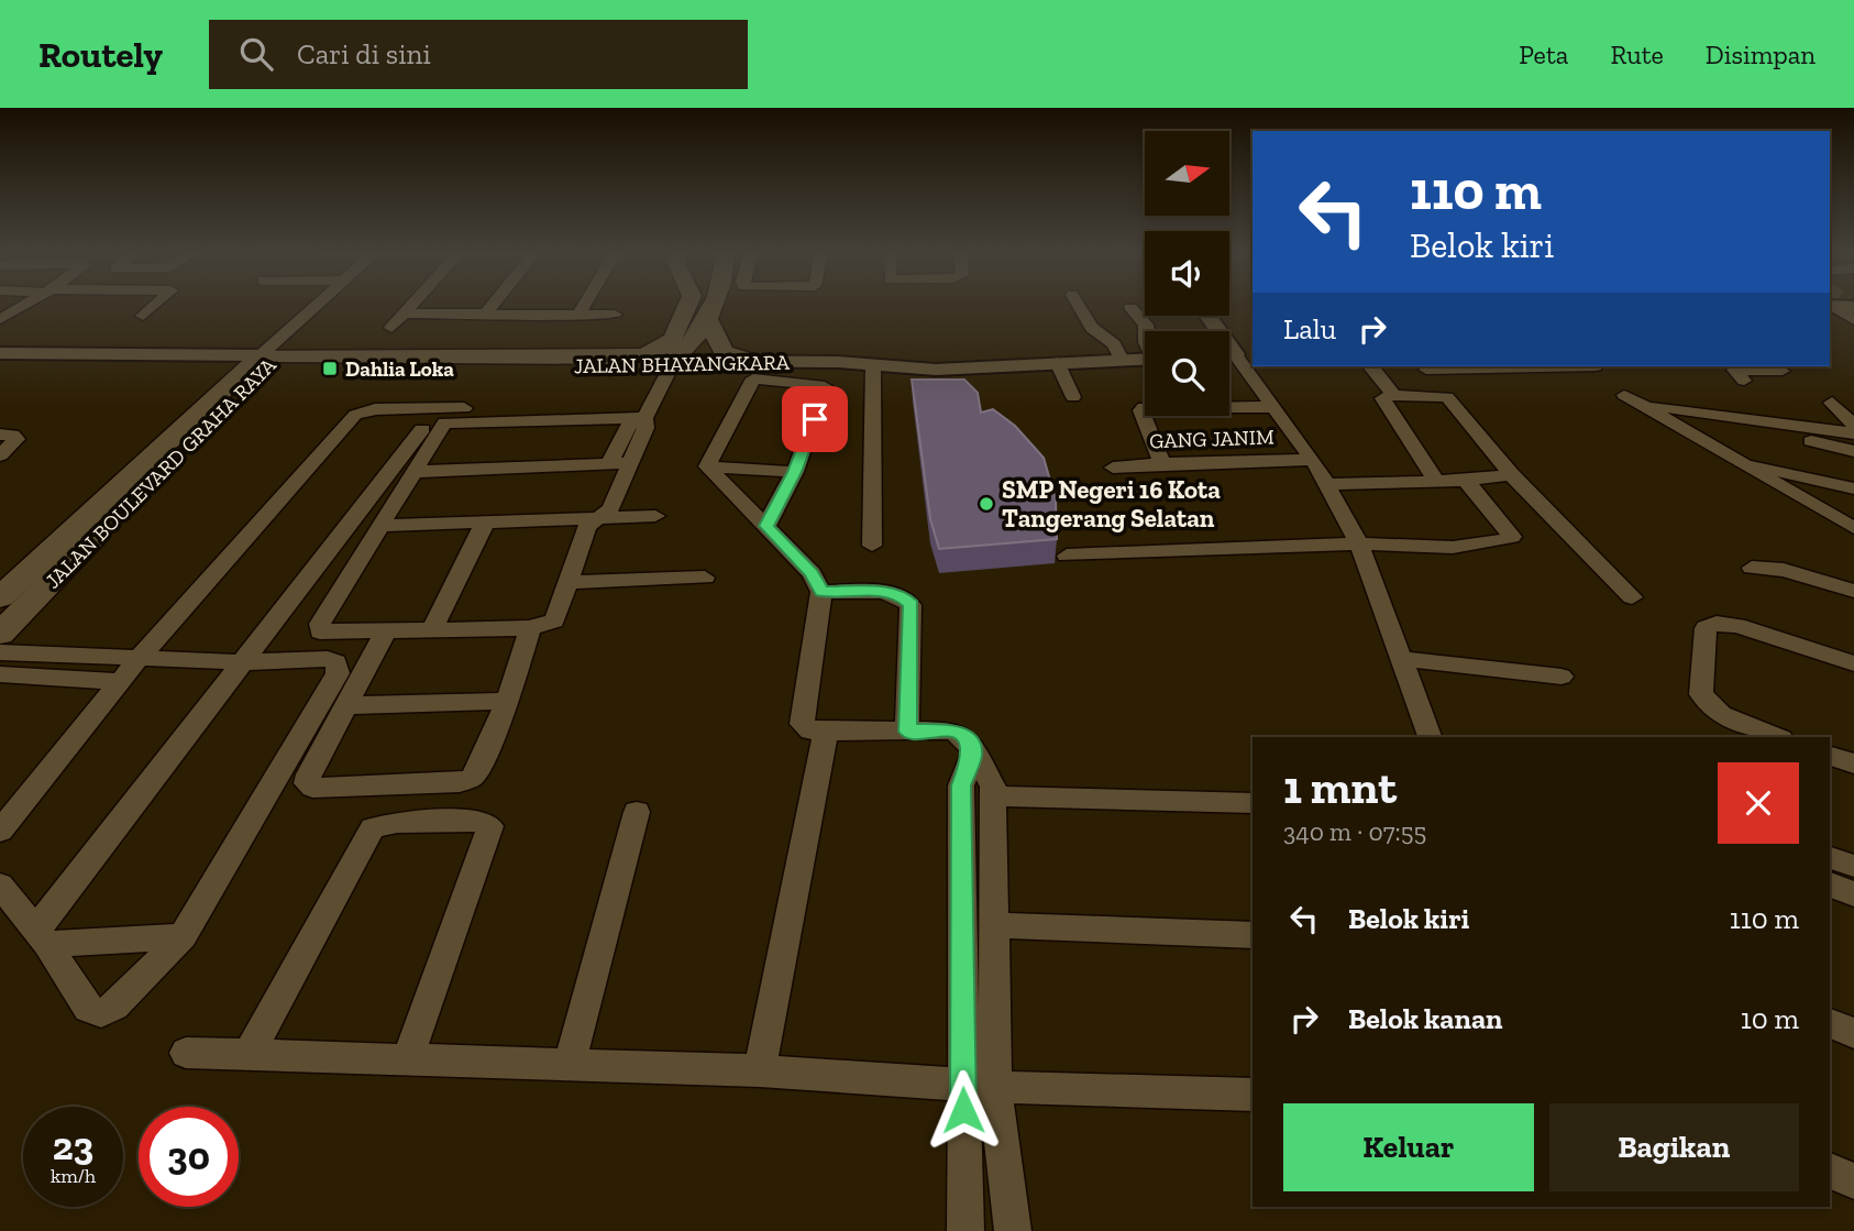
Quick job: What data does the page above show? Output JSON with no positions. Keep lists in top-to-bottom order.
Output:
{
  "streets": {
    "main road": ["JALAN BHAYANGKARA", "JALAN BOULEVARD GRAHA RAYA"],
    "street": ["GANG JANIM"]
  },
  "crossings": [
    ["JALAN BHAYANGKARA", "JALAN BOULEVARD GRAHA RAYA"]
  ],
  "places": {
    "transit": ["Dahlia Loka"],
    "other": ["SMP Negeri 16 Kota Tangerang Selatan"]
  },
  "north": "right",
  "page": {
    "header": "Routely",
    "search": "Cari di sini",
    "nav": ["Peta", "Rute", "Disimpan"],
    "turn": ["110 m", "Belok kiri"],
    "then": "Lalu",
    "heading": ["1 mnt", "340 m · 07:55"],
    "list": [
      {
        "name": "Belok kiri",
        "value": "110 m"
      },
      {
        "name": "Belok kanan",
        "value": "10 m"
      }
    ],
    "buttons": ["Keluar", "Bagikan"],
    "speed": "23 km/h",
    "limit": "30"
  }
}
